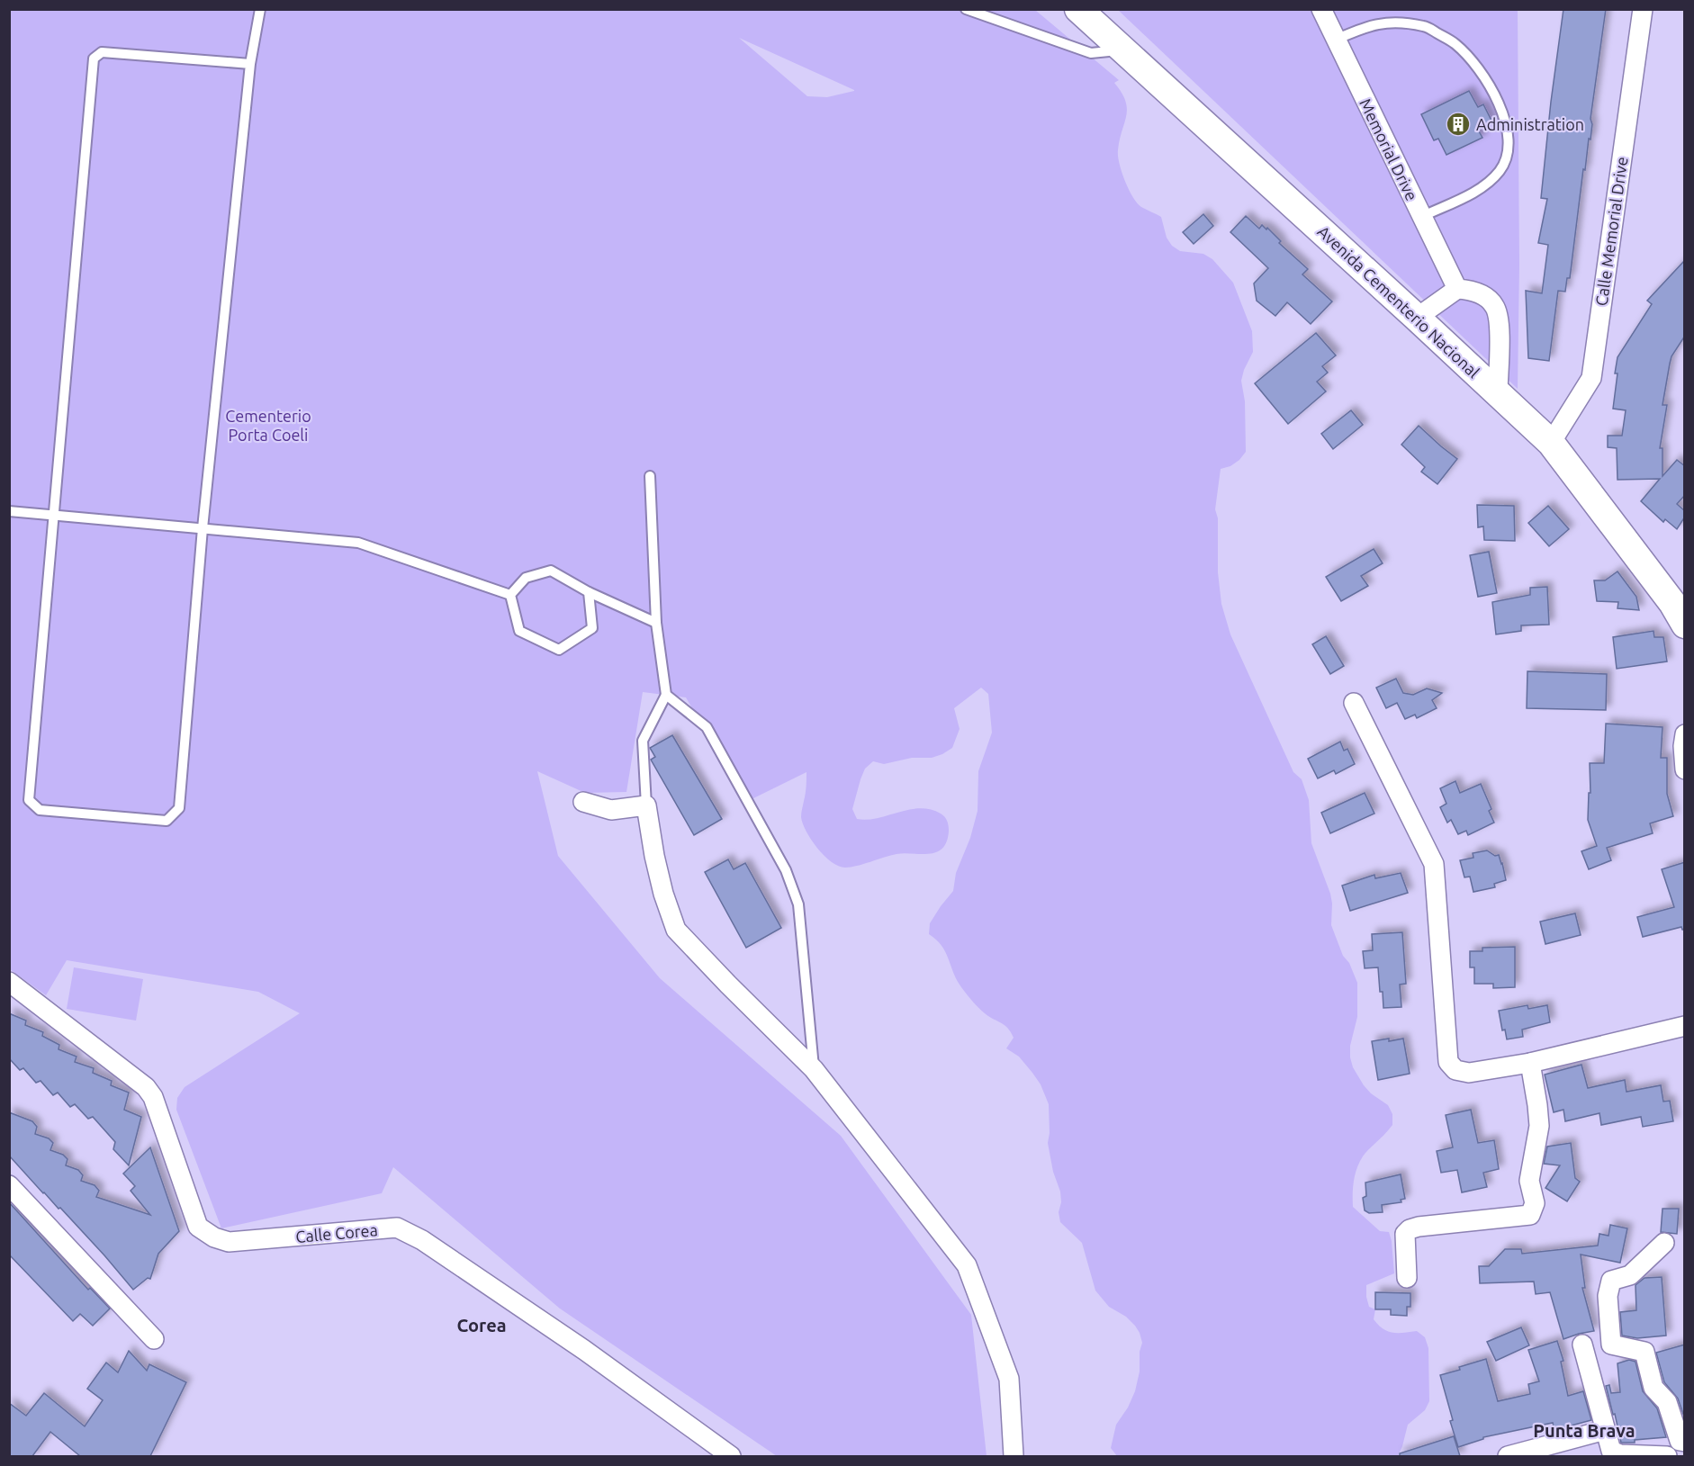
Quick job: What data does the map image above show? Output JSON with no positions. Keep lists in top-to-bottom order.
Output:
{
  "streets": {
    "street": [
      "Memorial Drive",
      "Calle Memorial Drive",
      "Avenida Cementerio Nacional",
      "Calle Corea"
    ]
  },
  "crossings": [
    ["Calle Memorial Drive", "Avenida Cementerio Nacional"]
  ],
  "districts": ["Corea", "Punta Brava"],
  "parks": ["Cementerio Porta Coeli"],
  "places": {
    "building": ["Administration"]
  }
}
